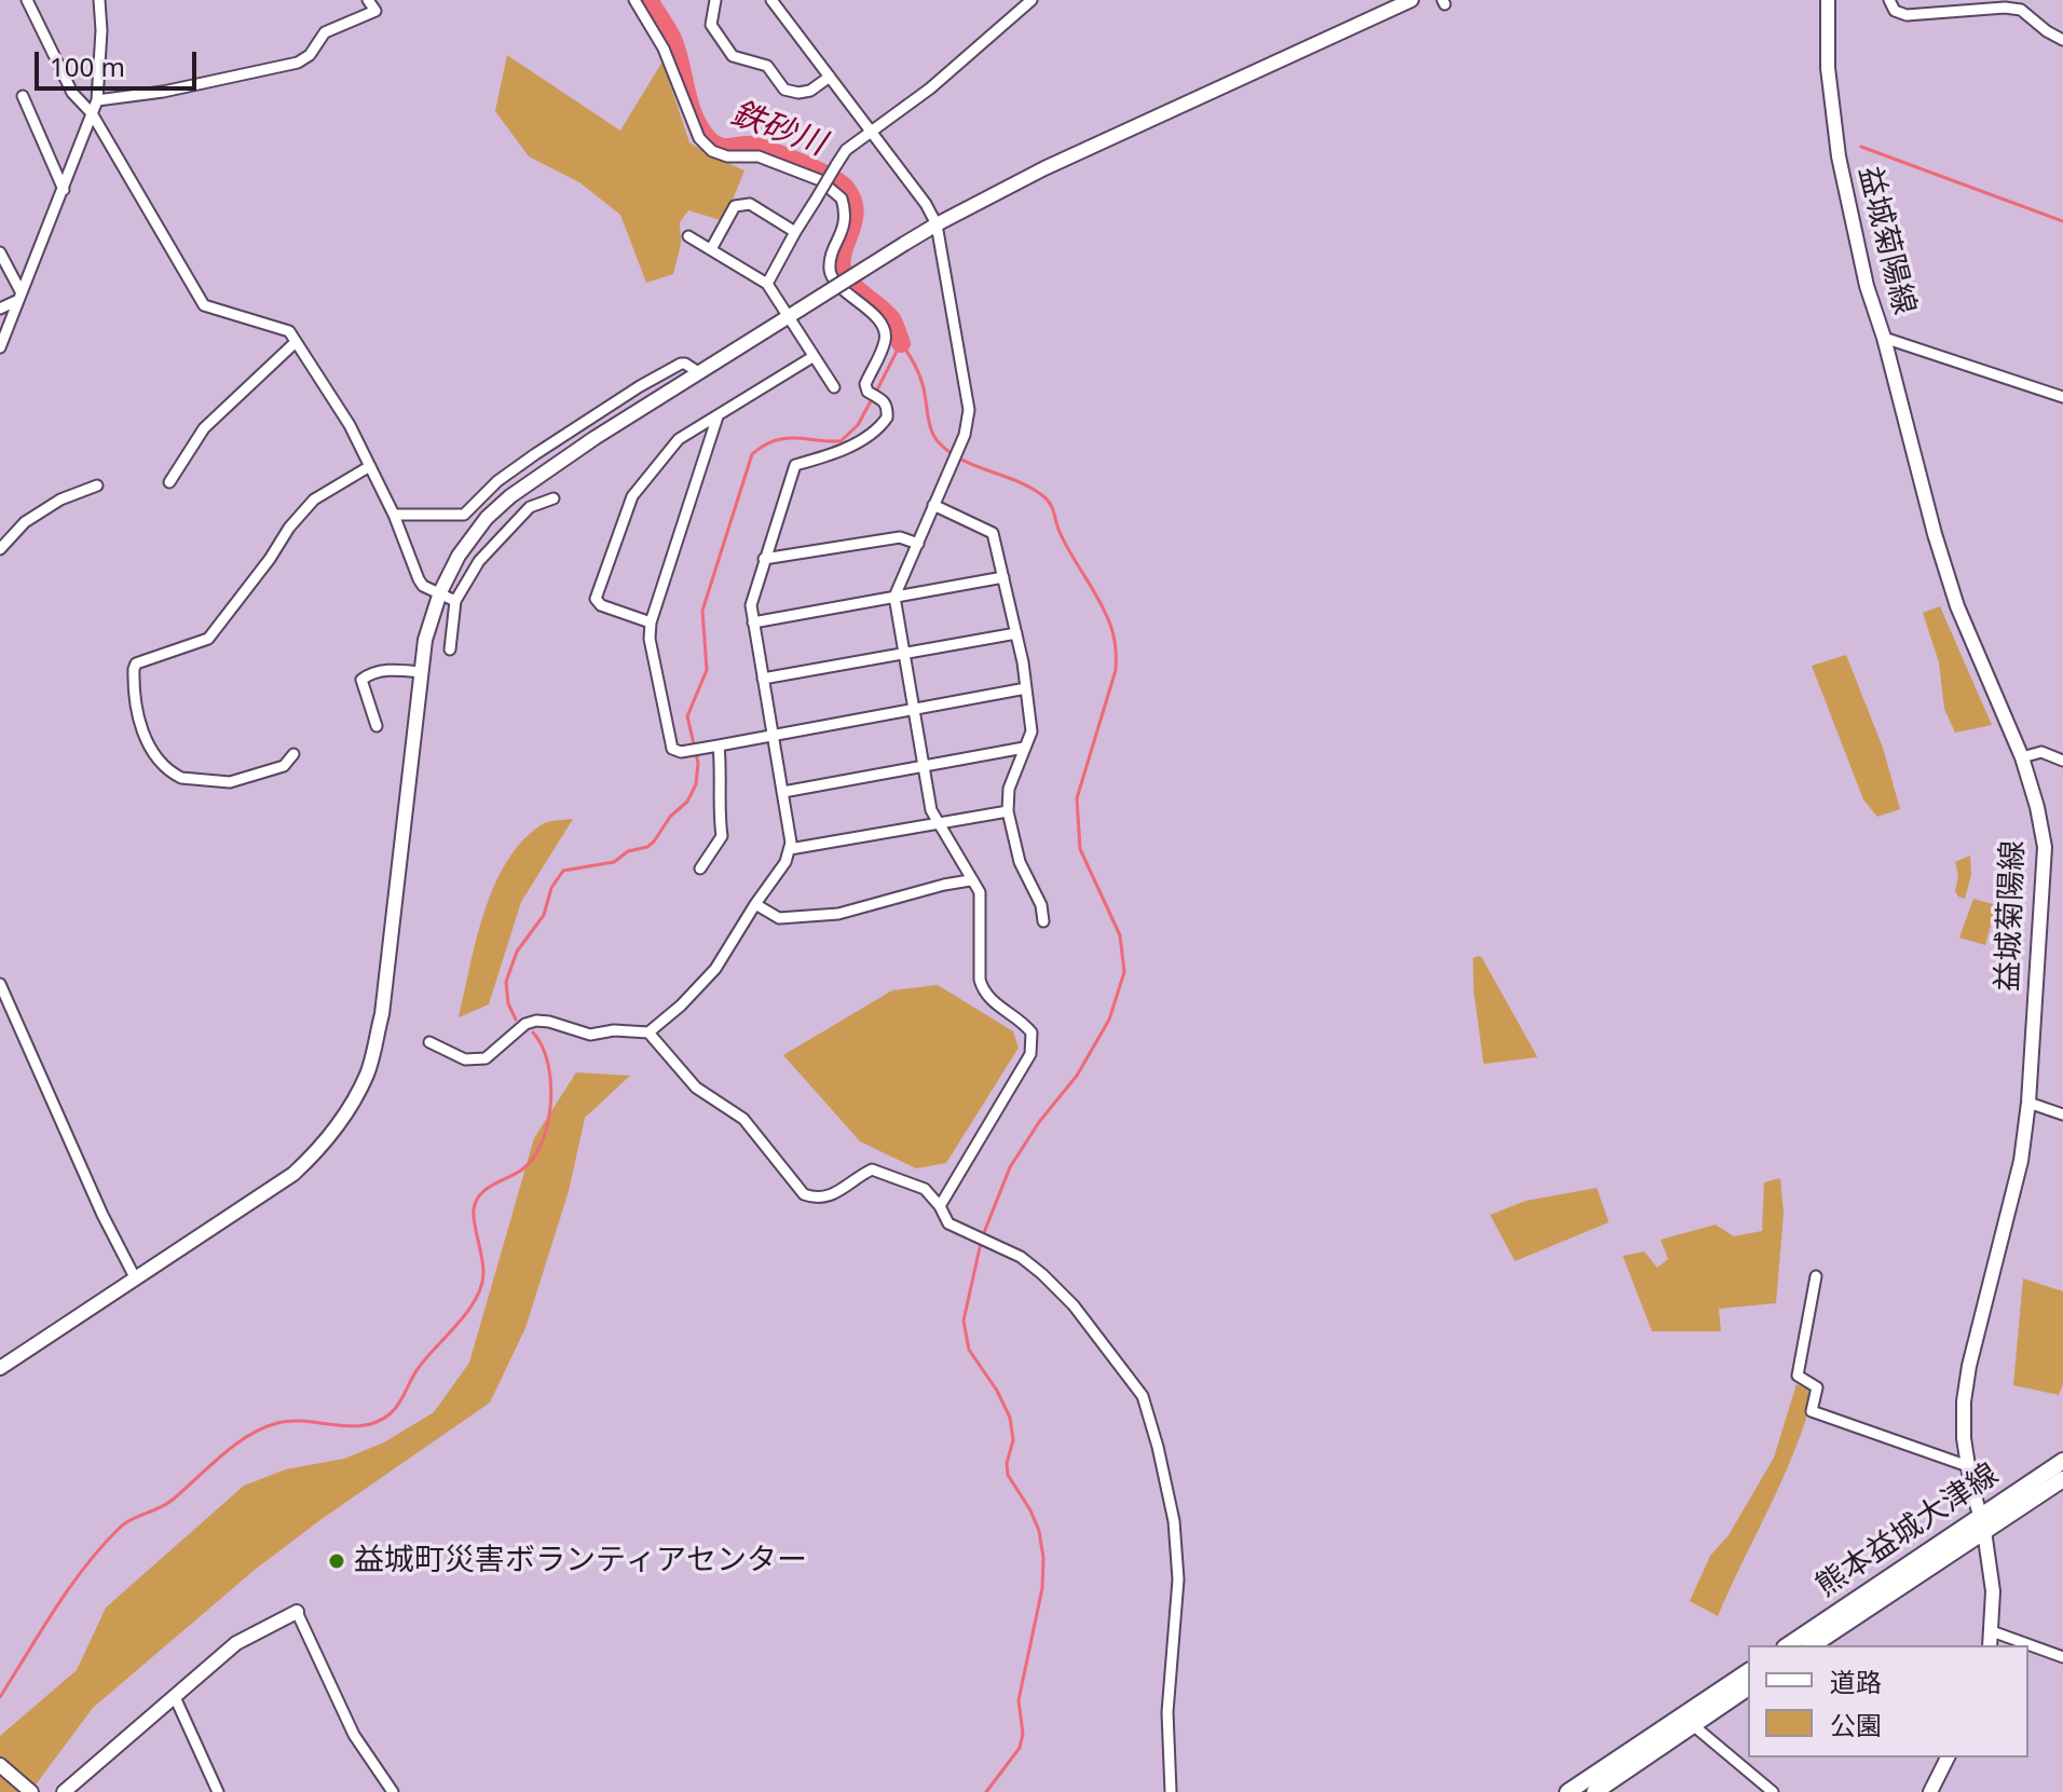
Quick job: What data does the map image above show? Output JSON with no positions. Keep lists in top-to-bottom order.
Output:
{
  "streets": {
    "main road": ["熊本益城大津線"],
    "street": ["益城菊陽線"]
  },
  "crossings": [
    ["益城菊陽線", "熊本益城大津線"]
  ],
  "water": ["鉄砂川"],
  "places": ["益城町災害ボランティアセンター"],
  "legend": ["道路", "公園"],
  "scale_bar": "100 m"
}
